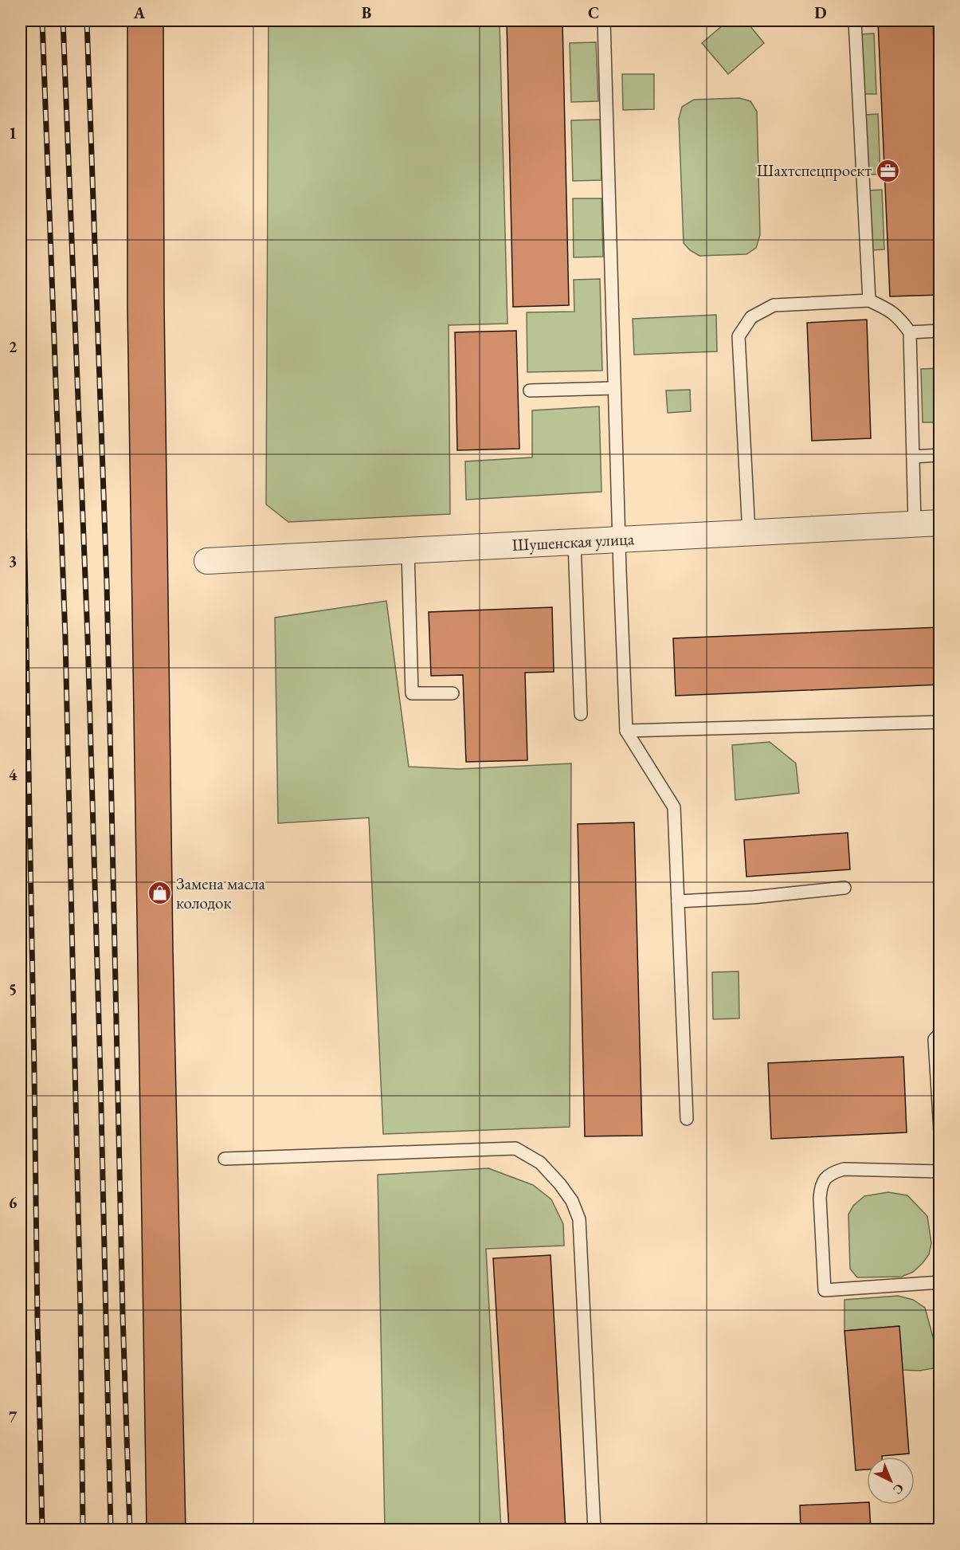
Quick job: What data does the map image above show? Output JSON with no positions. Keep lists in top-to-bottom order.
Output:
{
  "streets": {
    "street": ["Шушенская улица"]
  },
  "places": {
    "office": ["Шахтспецпроект"],
    "shop": ["Замена масла колодок"]
  },
  "north": "bottom right",
  "grid": {
    "columns": [
      "A",
      "B",
      "C",
      "D"
    ],
    "rows": [
      "1",
      "2",
      "3",
      "4",
      "5",
      "6",
      "7"
    ]
  }
}
